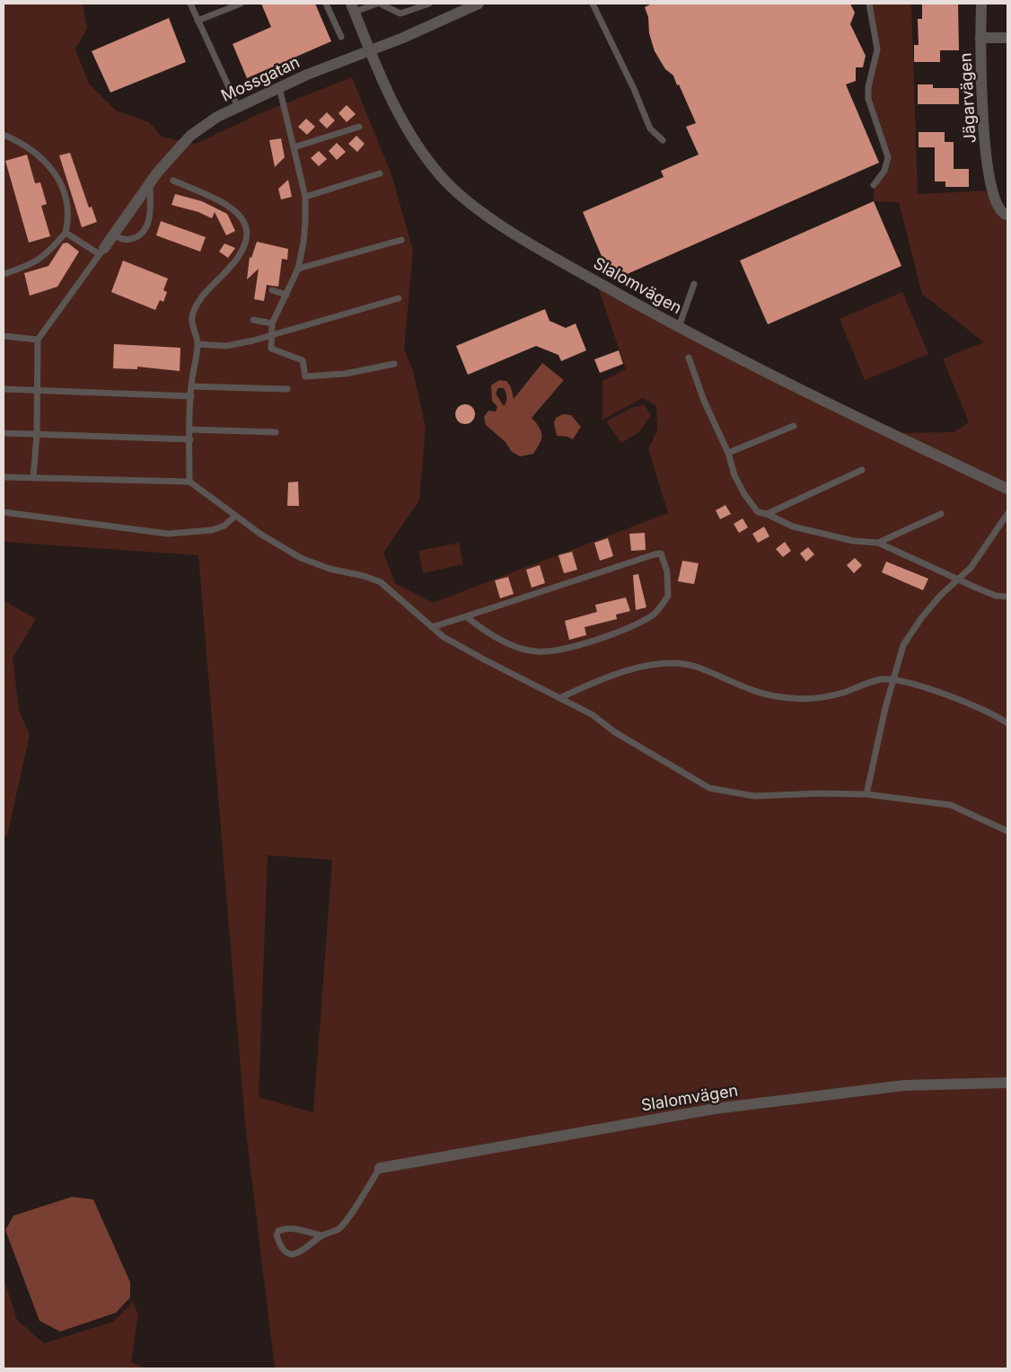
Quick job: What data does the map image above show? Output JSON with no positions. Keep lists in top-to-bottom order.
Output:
{
  "streets": {
    "street": ["Mossgatan", "Jägarvägen", "Slalomvägen"]
  },
  "crossings": [
    ["Mossgatan", "Slalomvägen"]
  ]
}
